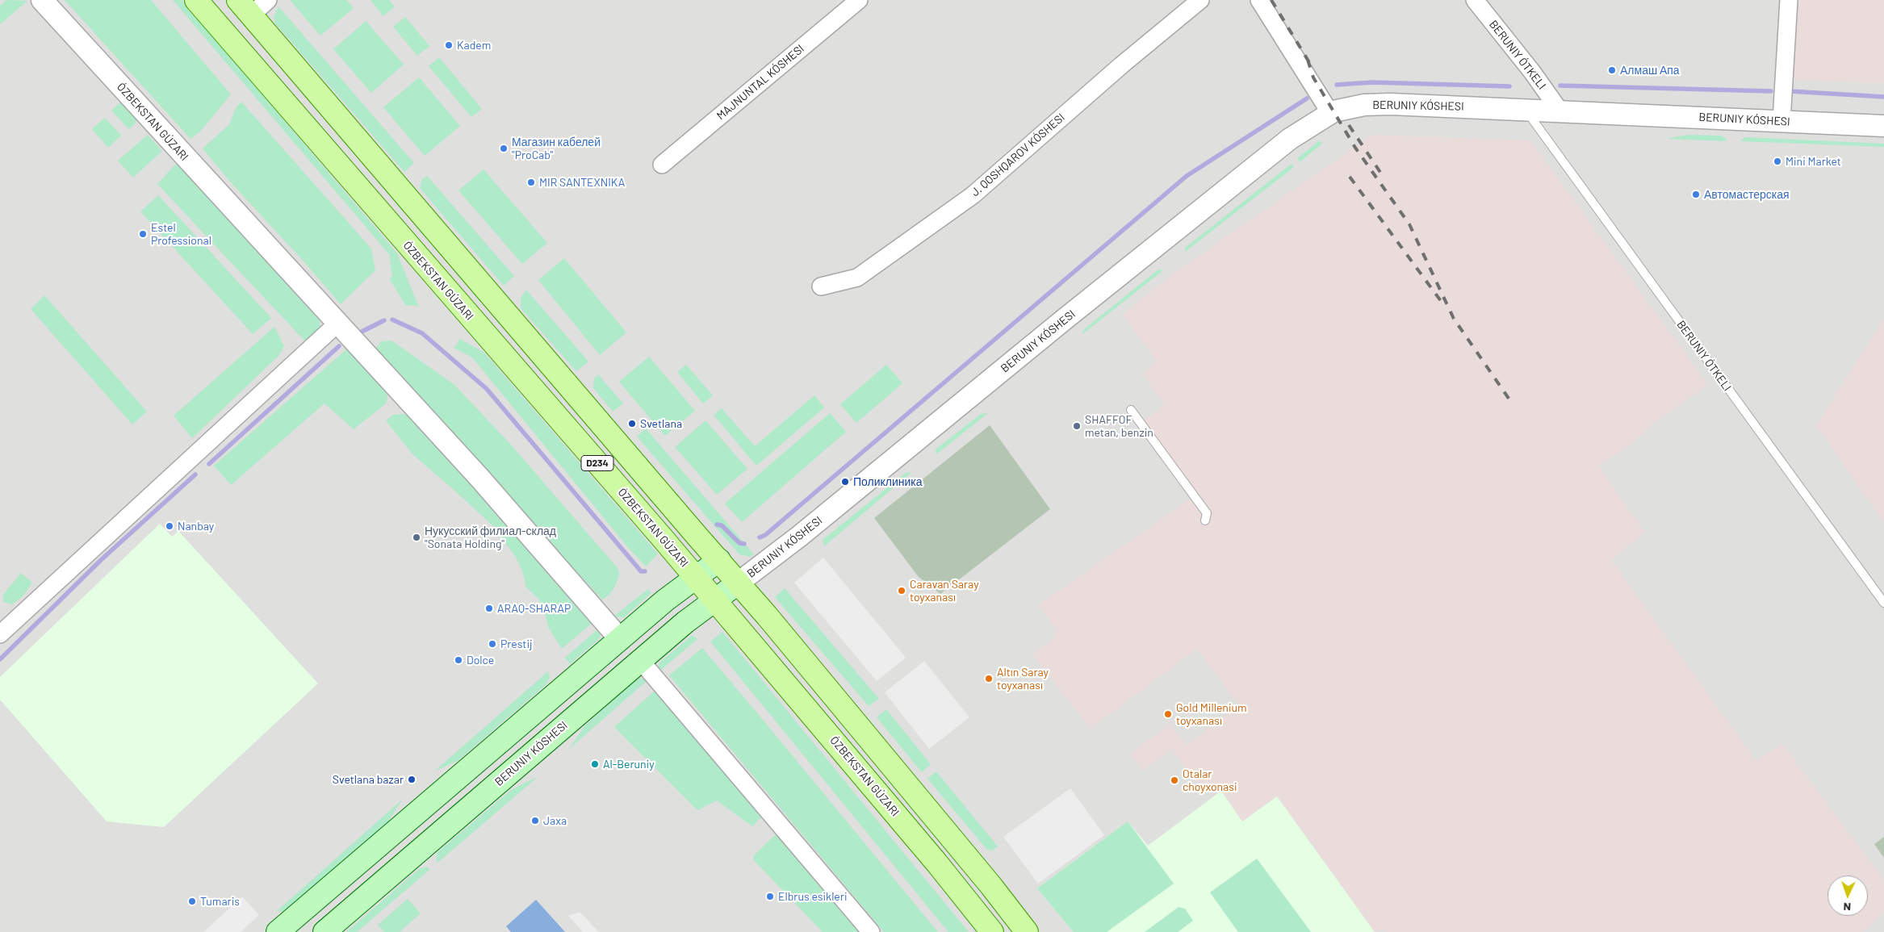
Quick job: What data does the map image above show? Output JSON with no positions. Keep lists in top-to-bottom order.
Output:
{
  "streets": {
    "main road": ["BERUNIY KÓSHESI", "D234"],
    "street": ["BERUNIY ÓTKELI", "MAJNUNTAL KÓSHESI", "J. QOSHQAROV KÓSHESI"]
  },
  "crossings": [
    ["BERUNIY ÓTKELI", "BERUNIY KÓSHESI"],
    ["BERUNIY KÓSHESI", "D234"]
  ],
  "places": [
    "Kadem",
    "Алмаш Апа",
    "Магазин кабелей \"ProCab\"",
    "Mini Market",
    "MIR SANTEXNIKA",
    "Автомастерская",
    "Estel Professional",
    "Svetlana",
    "SHAFFOF metan, benzin",
    "Поликлиника",
    "Nanbay",
    "Нукусский филиал-склад \"Sonata Holding\"",
    "Caravan Saray toyxanası",
    "ARAQ-SHARAP",
    "Prestij",
    "Dolce",
    "Altın Saray toyxanası",
    "Gold Millenium toyxanası",
    "Al-Beruniy",
    "Svetlana bazar",
    "Otalar choyxonasi",
    "Jaxa",
    "Elbrus esikleri",
    "Tumaris"
  ],
  "north": "bottom"
}
